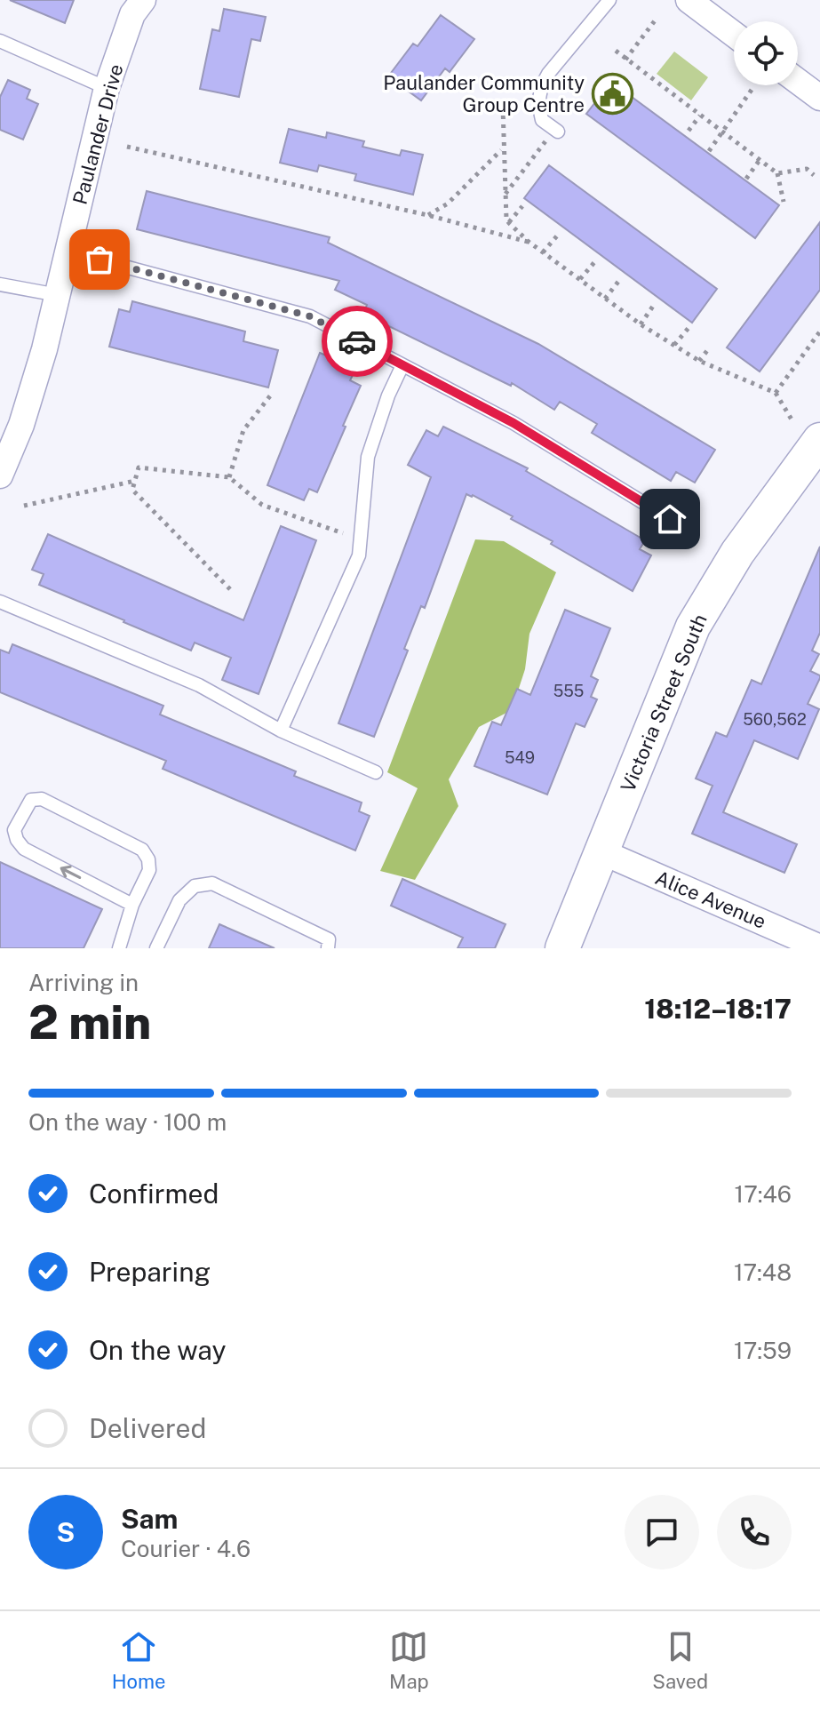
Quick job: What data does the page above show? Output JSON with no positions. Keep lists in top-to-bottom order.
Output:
{
  "streets": {
    "main road": ["Victoria Street South"],
    "street": ["Paulander Drive", "Alice Avenue"]
  },
  "crossings": [
    ["Victoria Street South", "Alice Avenue"]
  ],
  "places": {
    "public building": ["Paulander Community Group Centre"]
  },
  "house_numbers": ["555", "560,562", "549"],
  "page": {
    "heading": ["2 min", "Arriving in", "18:12–18:17"],
    "panel": ["Sam", "Courier · 4.6"],
    "bar": "On the way · 100 m",
    "list": [
      ["Confirmed", "17:46"],
      ["Preparing", "17:48"],
      ["On the way", "17:59"],
      "Delivered"
    ],
    "round": "S",
    "tabs": ["Home", "Map", "Saved"]
  }
}
